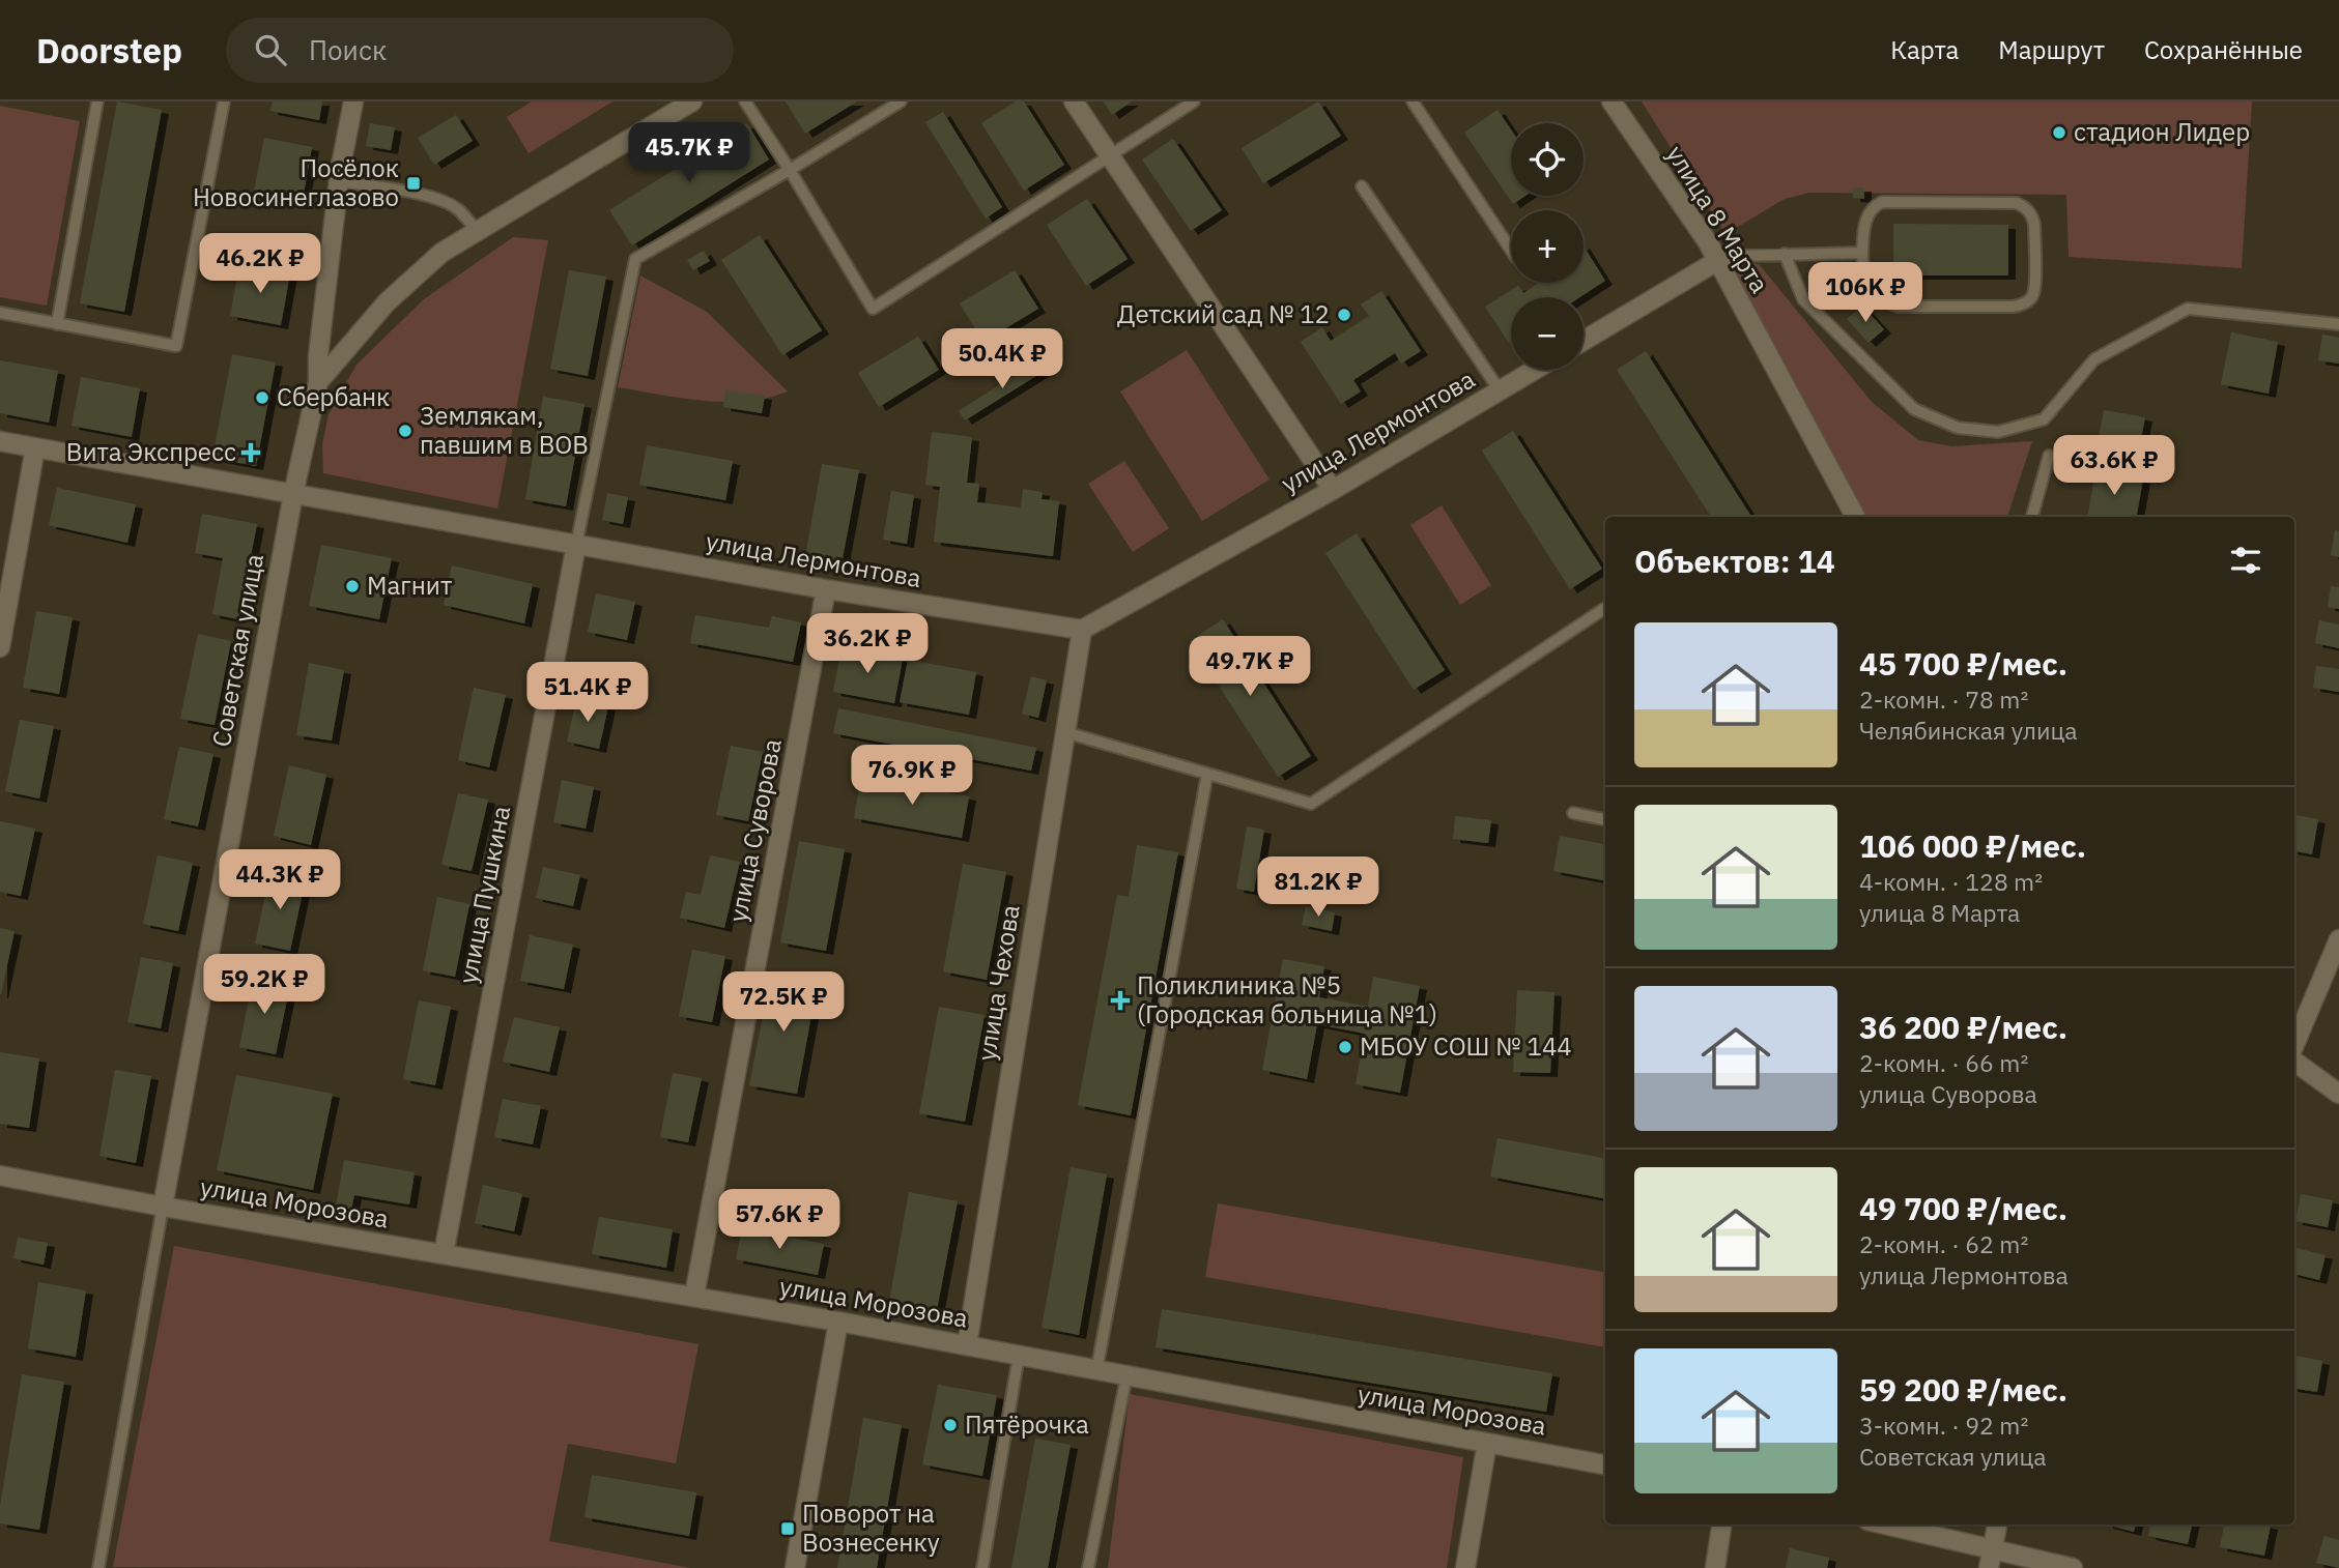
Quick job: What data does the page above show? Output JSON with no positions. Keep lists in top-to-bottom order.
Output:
{
  "streets": {
    "street": [
      "улица 8 Марта",
      "улица Лермонтова",
      "Советская улица",
      "улица Суворова",
      "улица Пушкина",
      "улица Чехова",
      "улица Морозова"
    ]
  },
  "crossings": [
    ["улица Лермонтова", "Советская улица"],
    ["улица Лермонтова", "улица Суворова"],
    ["улица Лермонтова", "улица Пушкина"],
    ["улица Лермонтова", "улица Чехова"],
    ["Советская улица", "улица Морозова"],
    ["улица Суворова", "улица Морозова"],
    ["улица Пушкина", "улица Морозова"],
    ["улица Чехова", "улица Морозова"]
  ],
  "places": {
    "other": [
      "стадион Лидер",
      "Детский сад № 12",
      "Сбербанк",
      "Землякам, павшим в ВОВ",
      "Магнит",
      "МБОУ СОШ № 144",
      "Пятёрочка"
    ],
    "transit": ["Посёлок Новосинеглазово", "Поворот на Вознесенку"],
    "health": ["Вита Экспресс", "Поликлиника №5 (Городская больница №1)"]
  },
  "page": {
    "header": "Doorstep",
    "search": "Поиск",
    "nav": ["Карта", "Маршрут", "Сохранённые"],
    "price": [
      "45.7K ₽",
      "46.2K ₽",
      "106K ₽",
      "50.4K ₽",
      "63.6K ₽",
      "36.2K ₽",
      "49.7K ₽",
      "51.4K ₽",
      "76.9K ₽",
      "44.3K ₽",
      "81.2K ₽",
      "59.2K ₽",
      "72.5K ₽",
      "57.6K ₽"
    ],
    "map_buttons": ["+", "−"],
    "heading": "Объектов: 14",
    "list": [
      {
        "name": "45 700 ₽/мес.",
        "note": "2-комн. · 78 m² · Челябинская улица"
      },
      {
        "name": "106 000 ₽/мес.",
        "note": "4-комн. · 128 m² · улица 8 Марта"
      },
      {
        "name": "36 200 ₽/мес.",
        "note": "2-комн. · 66 m² · улица Суворова"
      },
      {
        "name": "49 700 ₽/мес.",
        "note": "2-комн. · 62 m² · улица Лермонтова"
      },
      {
        "name": "59 200 ₽/мес.",
        "note": "3-комн. · 92 m² · Советская улица"
      }
    ]
  }
}
